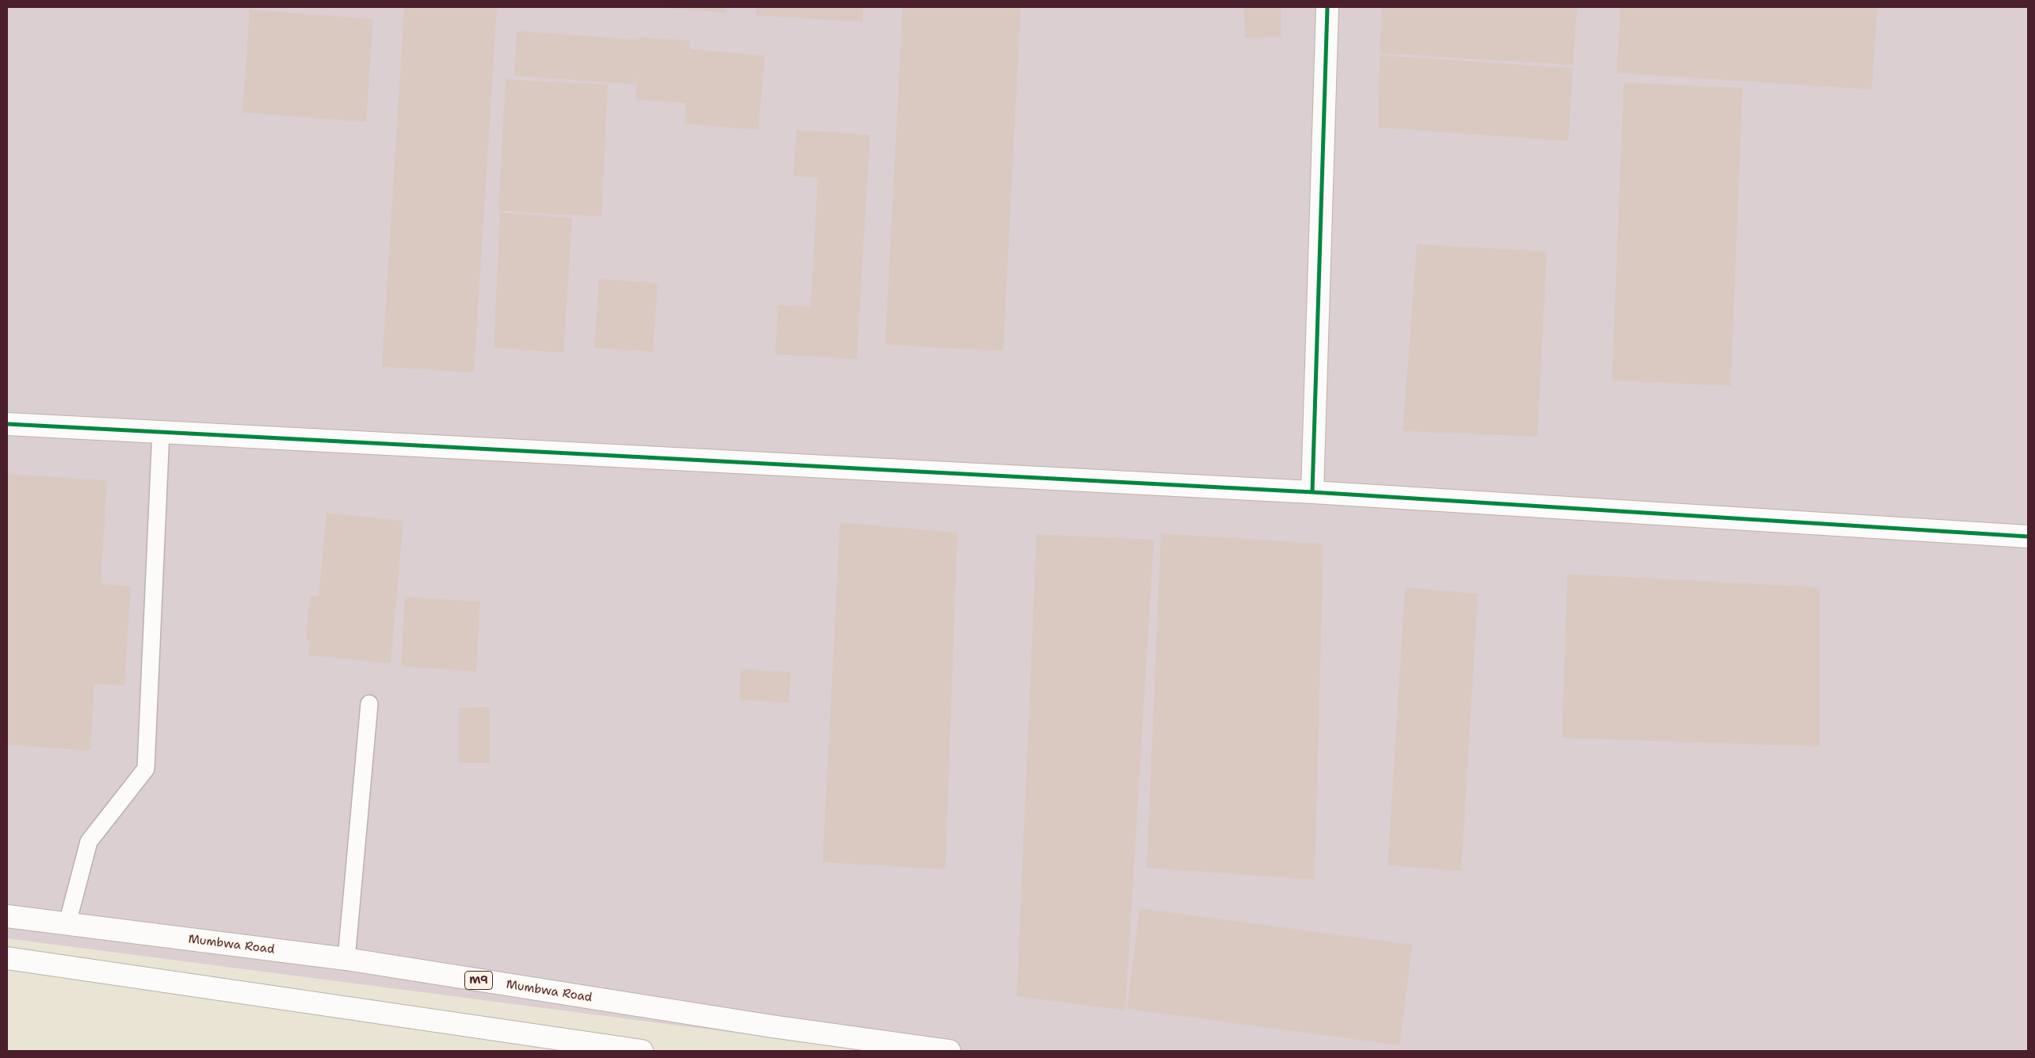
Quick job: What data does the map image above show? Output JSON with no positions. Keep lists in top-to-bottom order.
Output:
{
  "streets": {
    "street": ["Mumbwa Road", "M9"]
  }
}
